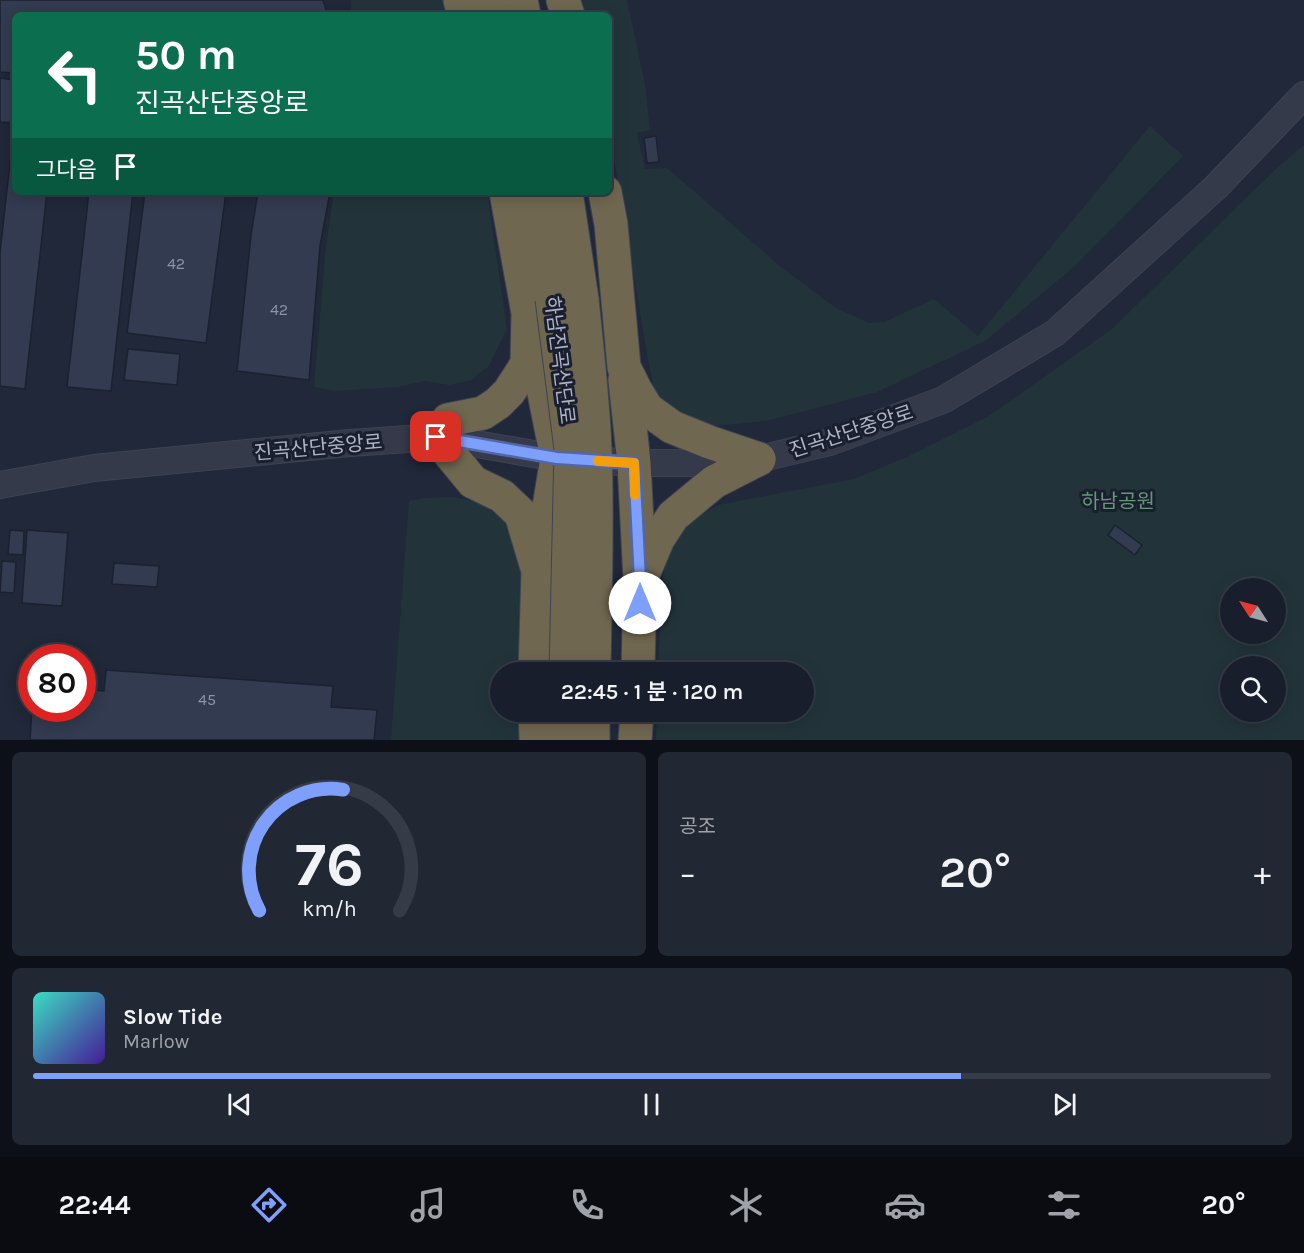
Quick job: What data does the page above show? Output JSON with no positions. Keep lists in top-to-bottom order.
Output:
{
  "streets": {
    "highway": ["하남진곡산단로"],
    "street": ["진곡산단중앙로"]
  },
  "parks": ["하남공원"],
  "house_numbers": ["42", "42", "45"],
  "north": "top left",
  "page": {
    "turn": ["50 m", "진곡산단중앙로"],
    "then": "그다음",
    "limit": "80",
    "trip": "22:45 · 1 분 · 120 m",
    "tile": "공조",
    "heat": ["−", "20°", "+"],
    "song": ["Slow Tide", "Marlow"],
    "tabs": ["22:44", "20°"],
    "gauge": ["76", "km/h"]
  }
}
